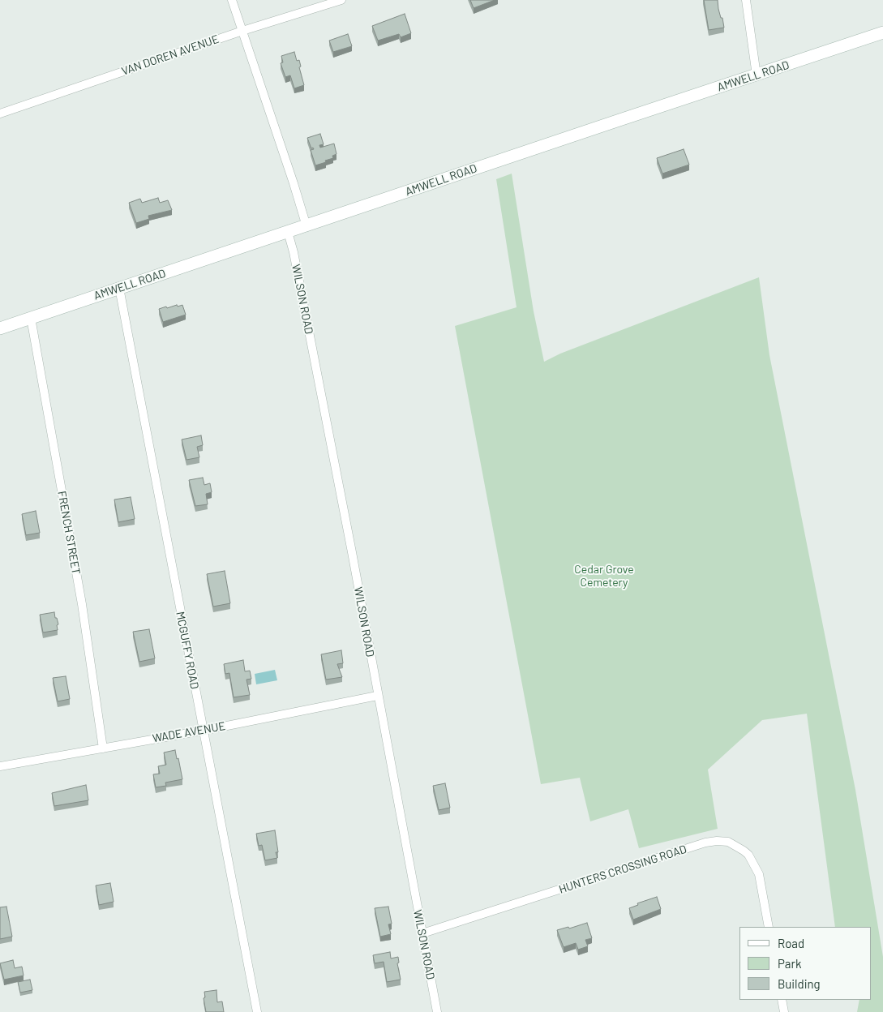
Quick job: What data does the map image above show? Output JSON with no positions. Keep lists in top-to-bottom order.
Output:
{
  "streets": {
    "main road": ["AMWELL ROAD"],
    "street": [
      "VAN DOREN AVENUE",
      "WILSON ROAD",
      "FRENCH STREET",
      "MCGUFFY ROAD",
      "WADE AVENUE",
      "HUNTERS CROSSING ROAD"
    ]
  },
  "crossings": [
    ["AMWELL ROAD", "WILSON ROAD"],
    ["AMWELL ROAD", "FRENCH STREET"],
    ["AMWELL ROAD", "MCGUFFY ROAD"],
    ["WILSON ROAD", "WADE AVENUE"],
    ["WILSON ROAD", "HUNTERS CROSSING ROAD"],
    ["FRENCH STREET", "WADE AVENUE"],
    ["MCGUFFY ROAD", "WADE AVENUE"]
  ],
  "parks": ["Cedar Grove Cemetery"],
  "legend": ["Road", "Park", "Building"]
}
